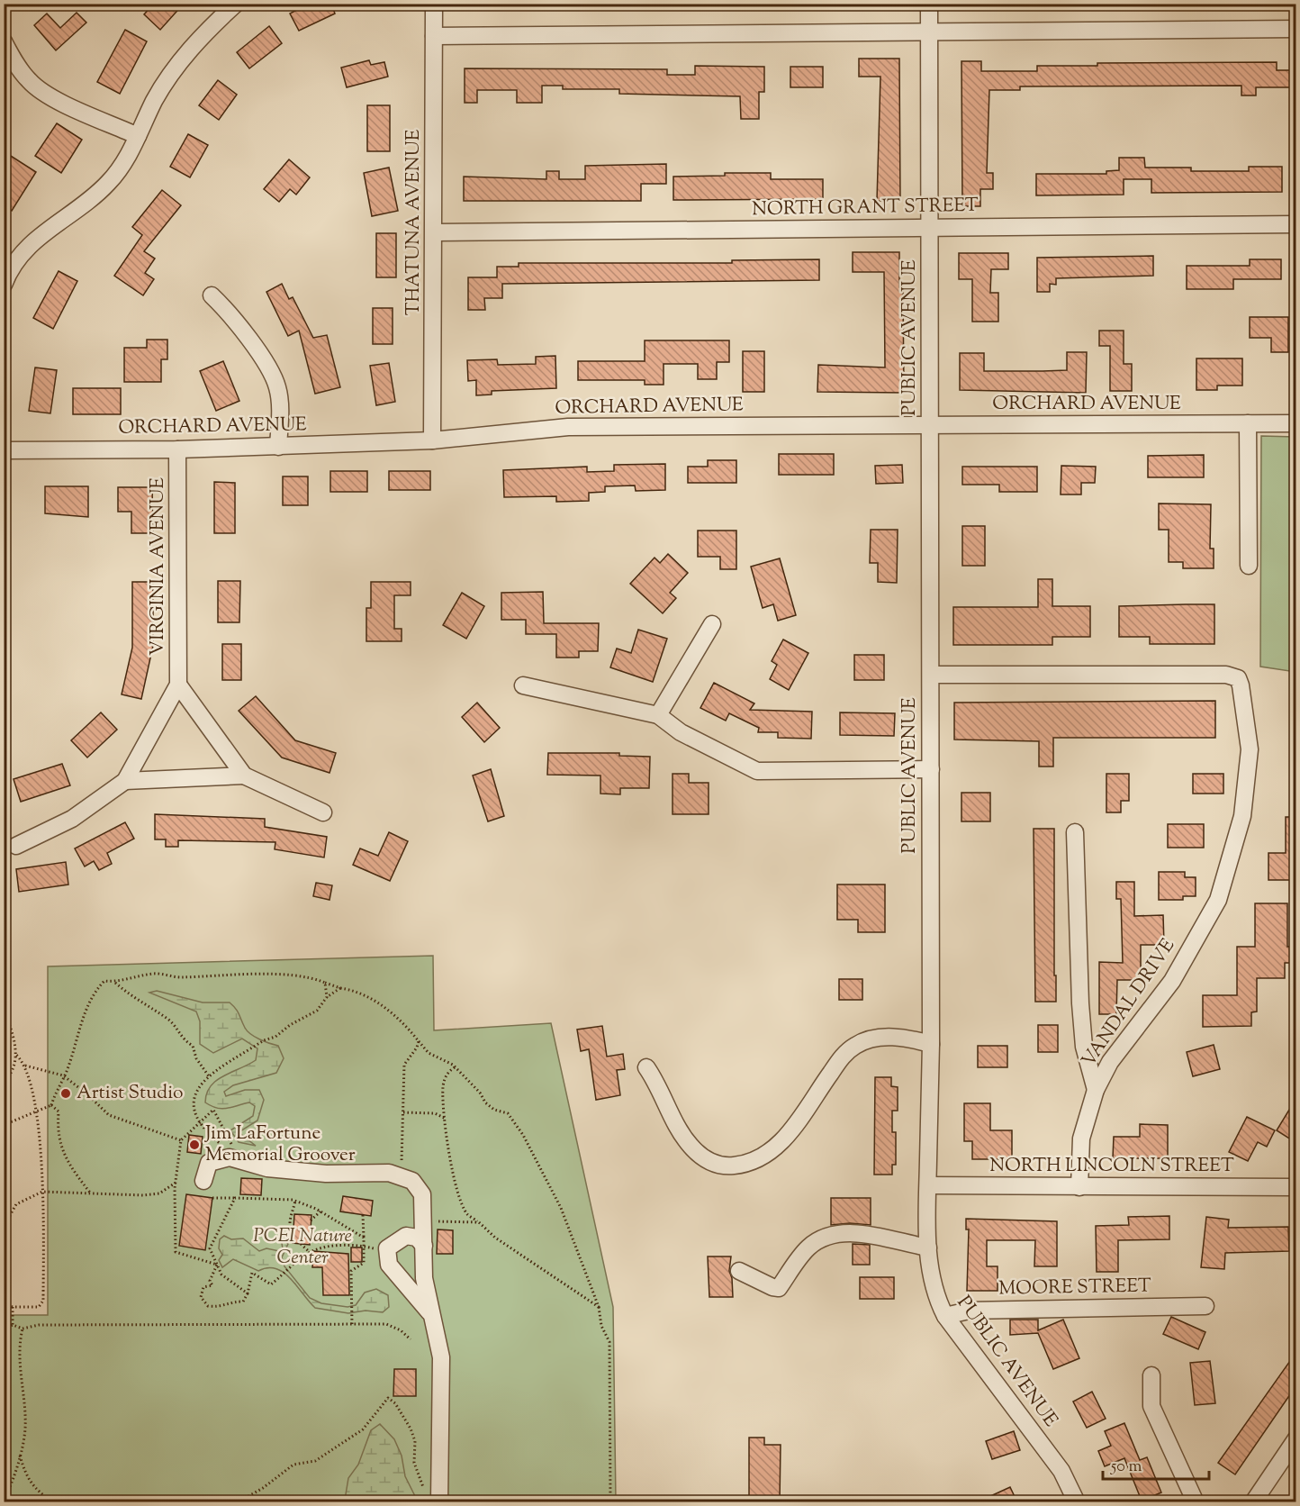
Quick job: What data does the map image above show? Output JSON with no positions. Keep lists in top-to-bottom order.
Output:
{
  "streets": {
    "street": [
      "NORTH GRANT STREET",
      "THATUNA AVENUE",
      "PUBLIC AVENUE",
      "ORCHARD AVENUE",
      "VIRGINIA AVENUE",
      "VANDAL DRIVE",
      "NORTH LINCOLN STREET",
      "MOORE STREET"
    ]
  },
  "crossings": [
    ["NORTH GRANT STREET", "THATUNA AVENUE"],
    ["NORTH GRANT STREET", "PUBLIC AVENUE"],
    ["THATUNA AVENUE", "ORCHARD AVENUE"],
    ["PUBLIC AVENUE", "ORCHARD AVENUE"],
    ["PUBLIC AVENUE", "VANDAL DRIVE"],
    ["PUBLIC AVENUE", "NORTH LINCOLN STREET"],
    ["PUBLIC AVENUE", "MOORE STREET"],
    ["ORCHARD AVENUE", "VIRGINIA AVENUE"],
    ["VANDAL DRIVE", "NORTH LINCOLN STREET"]
  ],
  "parks": ["PCEI Nature Center"],
  "places": ["Artist Studio", "Jim LaFortune Memorial Groover"],
  "scale_bar": "50 m"
}
